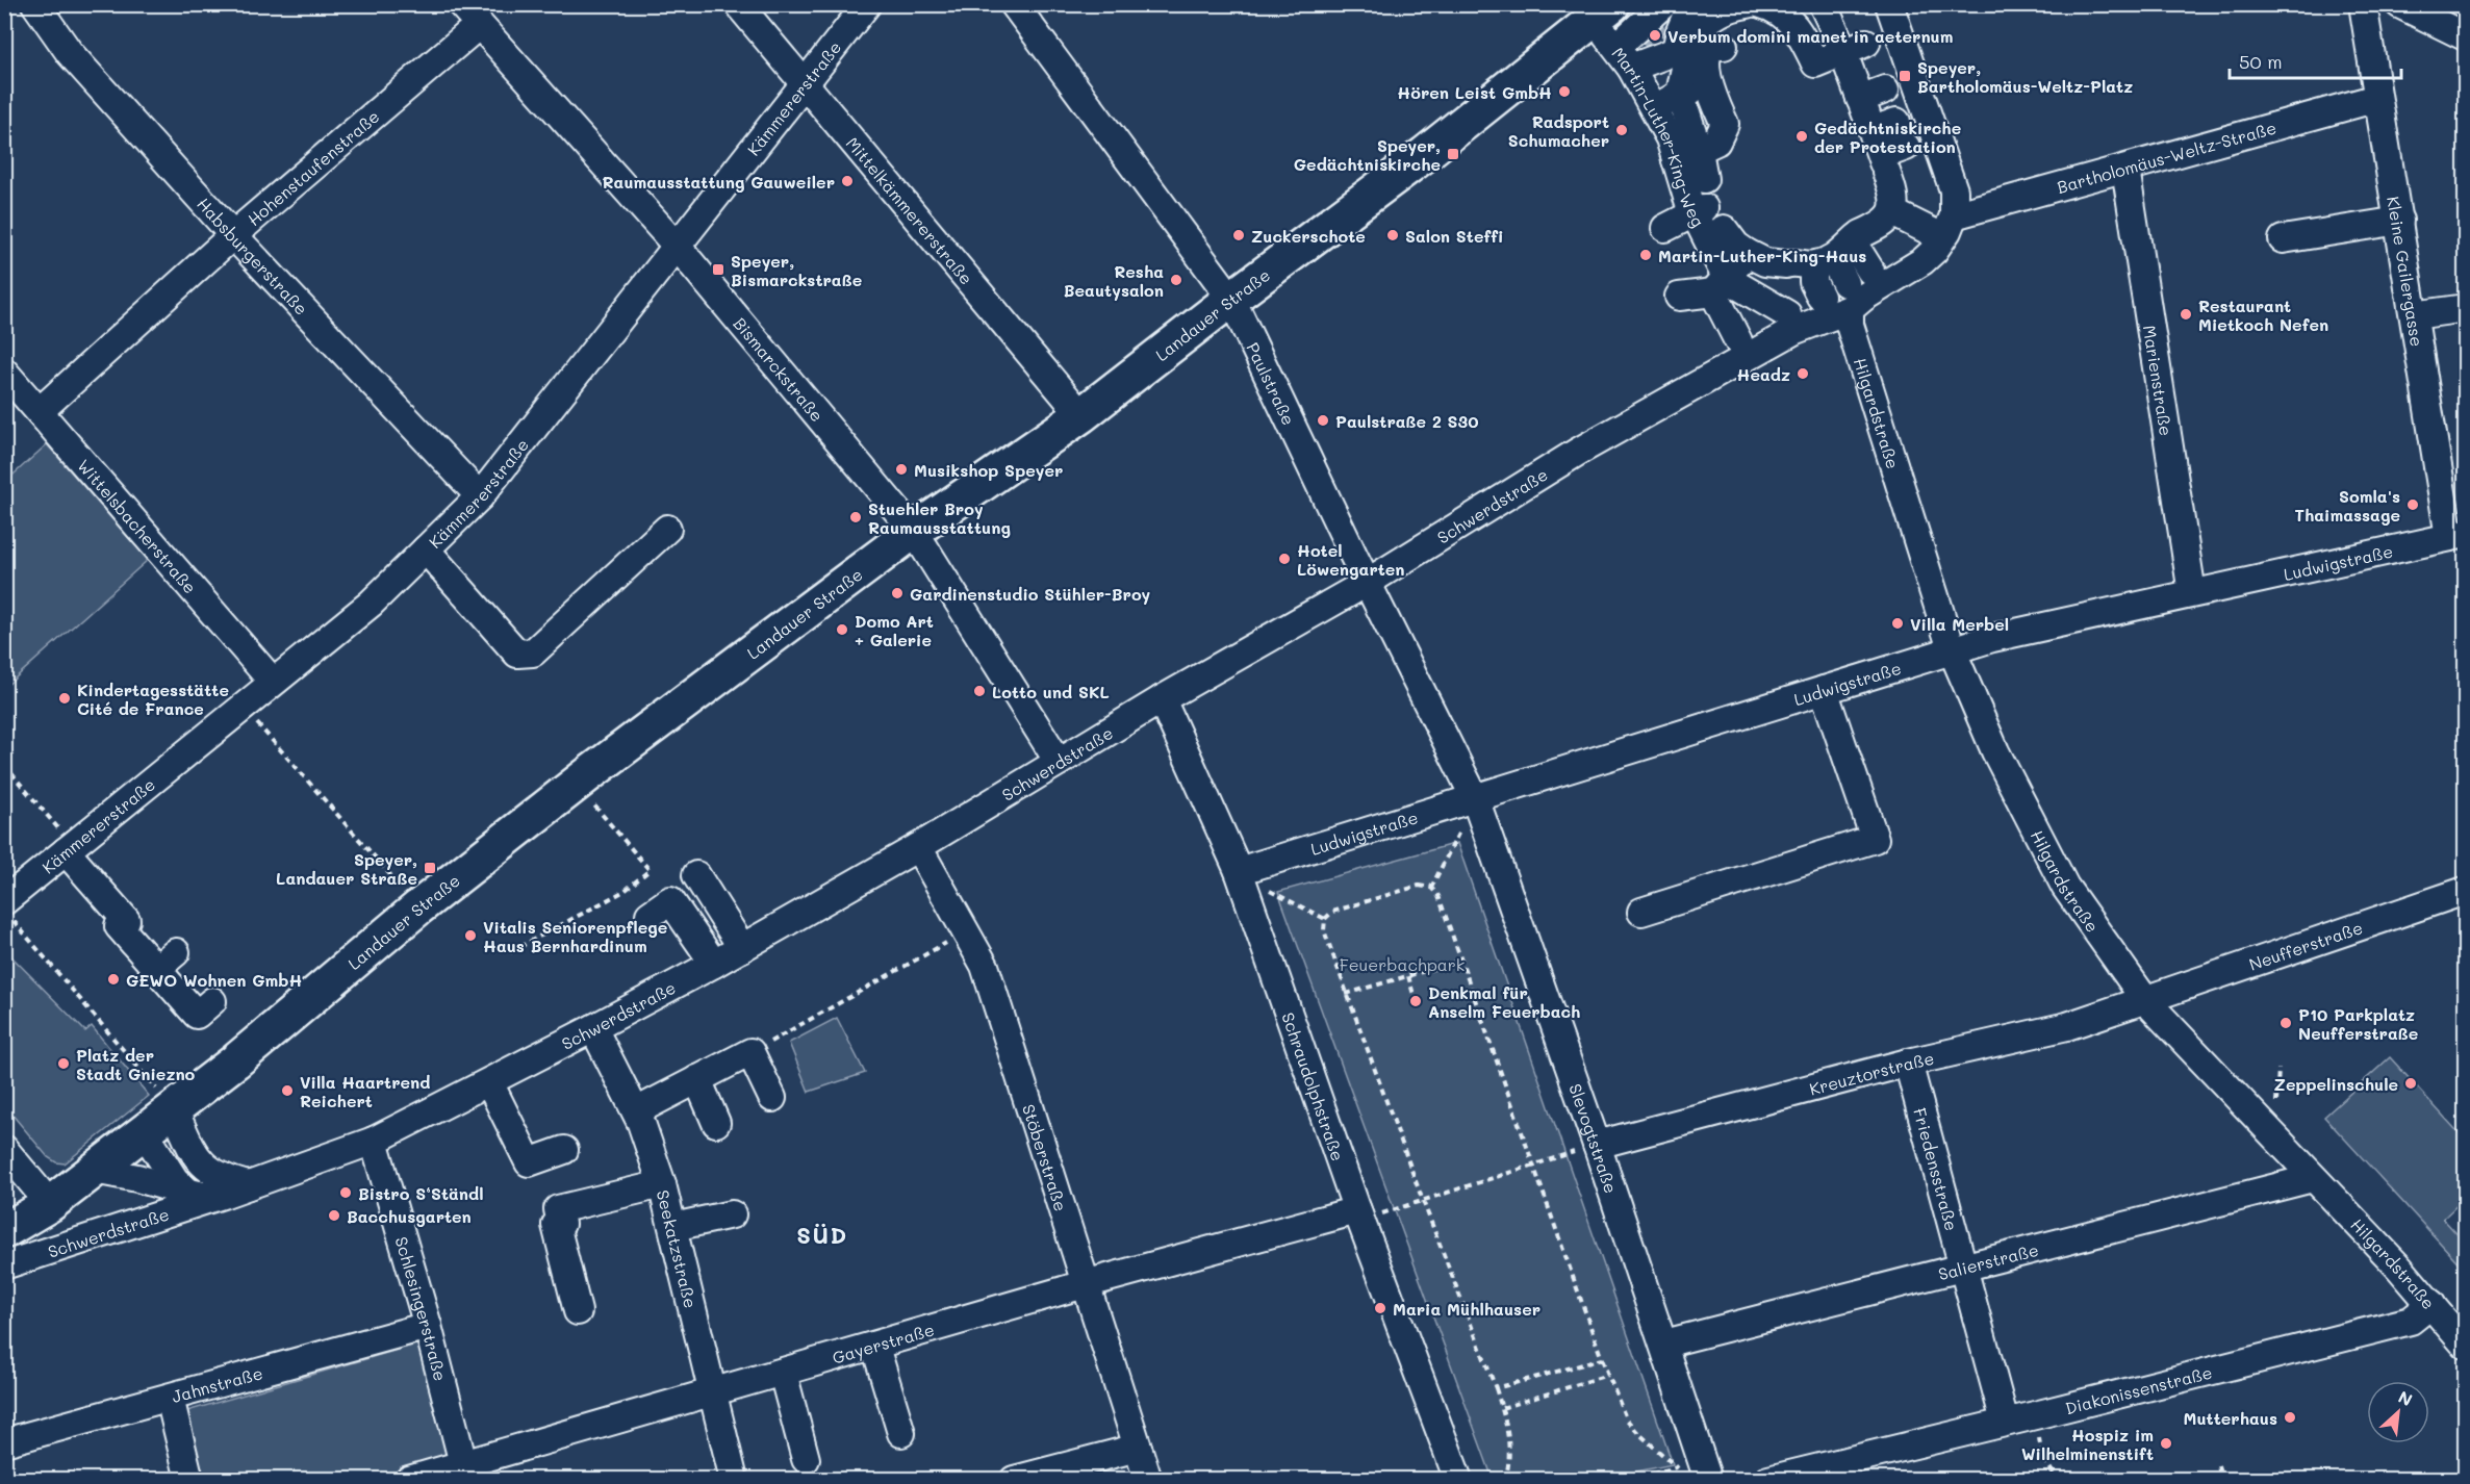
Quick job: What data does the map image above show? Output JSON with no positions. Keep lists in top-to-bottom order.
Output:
{
  "streets": {
    "main road": ["Landauer Straße"],
    "street": [
      "Kämmererstraße",
      "Martin-Luther-King-Weg",
      "Bartholomäus-Weltz-Straße",
      "Hohenstaufenstraße",
      "Mittelkämmererstraße",
      "Habsburgerstraße",
      "Kleine Gailergasse",
      "Bismarckstraße",
      "Marienstraße",
      "Paulstraße",
      "Hilgardstraße",
      "Schwerdstraße",
      "Wittelsbacherstraße",
      "Ludwigstraße",
      "Neufferstraße",
      "Kreuztorstraße",
      "Schraudolphstraße",
      "Slevogtstraße",
      "Stöberstraße",
      "Friedensstraße",
      "Seekatzstraße",
      "Salierstraße",
      "Schlesingerstraße",
      "Gayerstraße",
      "Jahnstraße",
      "Diakonissenstraße"
    ]
  },
  "crossings": [
    ["Kämmererstraße", "Mittelkämmererstraße"],
    ["Kämmererstraße", "Habsburgerstraße"],
    ["Kämmererstraße", "Bismarckstraße"],
    ["Kämmererstraße", "Wittelsbacherstraße"],
    ["Martin-Luther-King-Weg", "Landauer Straße"],
    ["Martin-Luther-King-Weg", "Hilgardstraße"],
    ["Martin-Luther-King-Weg", "Schwerdstraße"],
    ["Bartholomäus-Weltz-Straße", "Kleine Gailergasse"],
    ["Bartholomäus-Weltz-Straße", "Marienstraße"],
    ["Hohenstaufenstraße", "Habsburgerstraße"],
    ["Hohenstaufenstraße", "Bismarckstraße"],
    ["Hohenstaufenstraße", "Wittelsbacherstraße"],
    ["Mittelkämmererstraße", "Landauer Straße"],
    ["Kleine Gailergasse", "Ludwigstraße"],
    ["Landauer Straße", "Bismarckstraße"],
    ["Landauer Straße", "Paulstraße"],
    ["Landauer Straße", "Schwerdstraße"],
    ["Bismarckstraße", "Schwerdstraße"],
    ["Marienstraße", "Ludwigstraße"],
    ["Paulstraße", "Schwerdstraße"],
    ["Paulstraße", "Ludwigstraße"],
    ["Paulstraße", "Slevogtstraße"],
    ["Hilgardstraße", "Schwerdstraße"],
    ["Hilgardstraße", "Ludwigstraße"],
    ["Hilgardstraße", "Neufferstraße"],
    ["Hilgardstraße", "Kreuztorstraße"],
    ["Hilgardstraße", "Salierstraße"],
    ["Hilgardstraße", "Diakonissenstraße"],
    ["Schwerdstraße", "Schraudolphstraße"],
    ["Schwerdstraße", "Stöberstraße"],
    ["Schwerdstraße", "Seekatzstraße"],
    ["Schwerdstraße", "Schlesingerstraße"],
    ["Ludwigstraße", "Schraudolphstraße"],
    ["Ludwigstraße", "Slevogtstraße"],
    ["Neufferstraße", "Kreuztorstraße"],
    ["Kreuztorstraße", "Slevogtstraße"],
    ["Kreuztorstraße", "Friedensstraße"],
    ["Schraudolphstraße", "Gayerstraße"],
    ["Slevogtstraße", "Salierstraße"],
    ["Stöberstraße", "Gayerstraße"],
    ["Friedensstraße", "Salierstraße"],
    ["Friedensstraße", "Diakonissenstraße"],
    ["Seekatzstraße", "Gayerstraße"],
    ["Schlesingerstraße", "Gayerstraße"],
    ["Schlesingerstraße", "Jahnstraße"]
  ],
  "districts": ["SÜD"],
  "parks": ["Feuerbachpark"],
  "places": {
    "other": [
      "Verbum domini manet in aeternum",
      "Hören Leist GmbH",
      "Radsport Schumacher",
      "Gedächtniskirche der Protestation",
      "Raumausstattung Gauweiler",
      "Zuckerschote",
      "Salon Steffi",
      "Martin-Luther-King-Haus",
      "Resha Beautysalon",
      "Restaurant Mietkoch Nefen",
      "Headz",
      "Paulstraße 2 S30",
      "Musikshop Speyer",
      "Somla's Thaimassage",
      "Stuehler Broy Raumausstattung",
      "Hotel Löwengarten",
      "Gardinenstudio Stühler-Broy",
      "Villa Merbel",
      "Domo Art + Galerie",
      "Lotto und SKL",
      "Kindertagesstätte Cité de France",
      "Vitalis Seniorenpflege Haus Bernhardinum",
      "GEWO Wohnen GmbH",
      "Denkmal für Anselm Feuerbach",
      "P10 Parkplatz Neufferstraße",
      "Platz der Stadt Gniezno",
      "Zeppelinschule",
      "Villa Haartrend Reichert",
      "Bistro S‘Ständl",
      "Bacchusgarten",
      "Maria Mühlhauser",
      "Mutterhaus",
      "Hospiz im Wilhelminenstift"
    ],
    "transit": [
      "Speyer, Bartholomäus-Weltz-Platz",
      "Speyer, Gedächtniskirche",
      "Speyer, Bismarckstraße",
      "Speyer, Landauer Straße"
    ]
  },
  "scale_bar": "50 m",
  "north": "top right"
}
